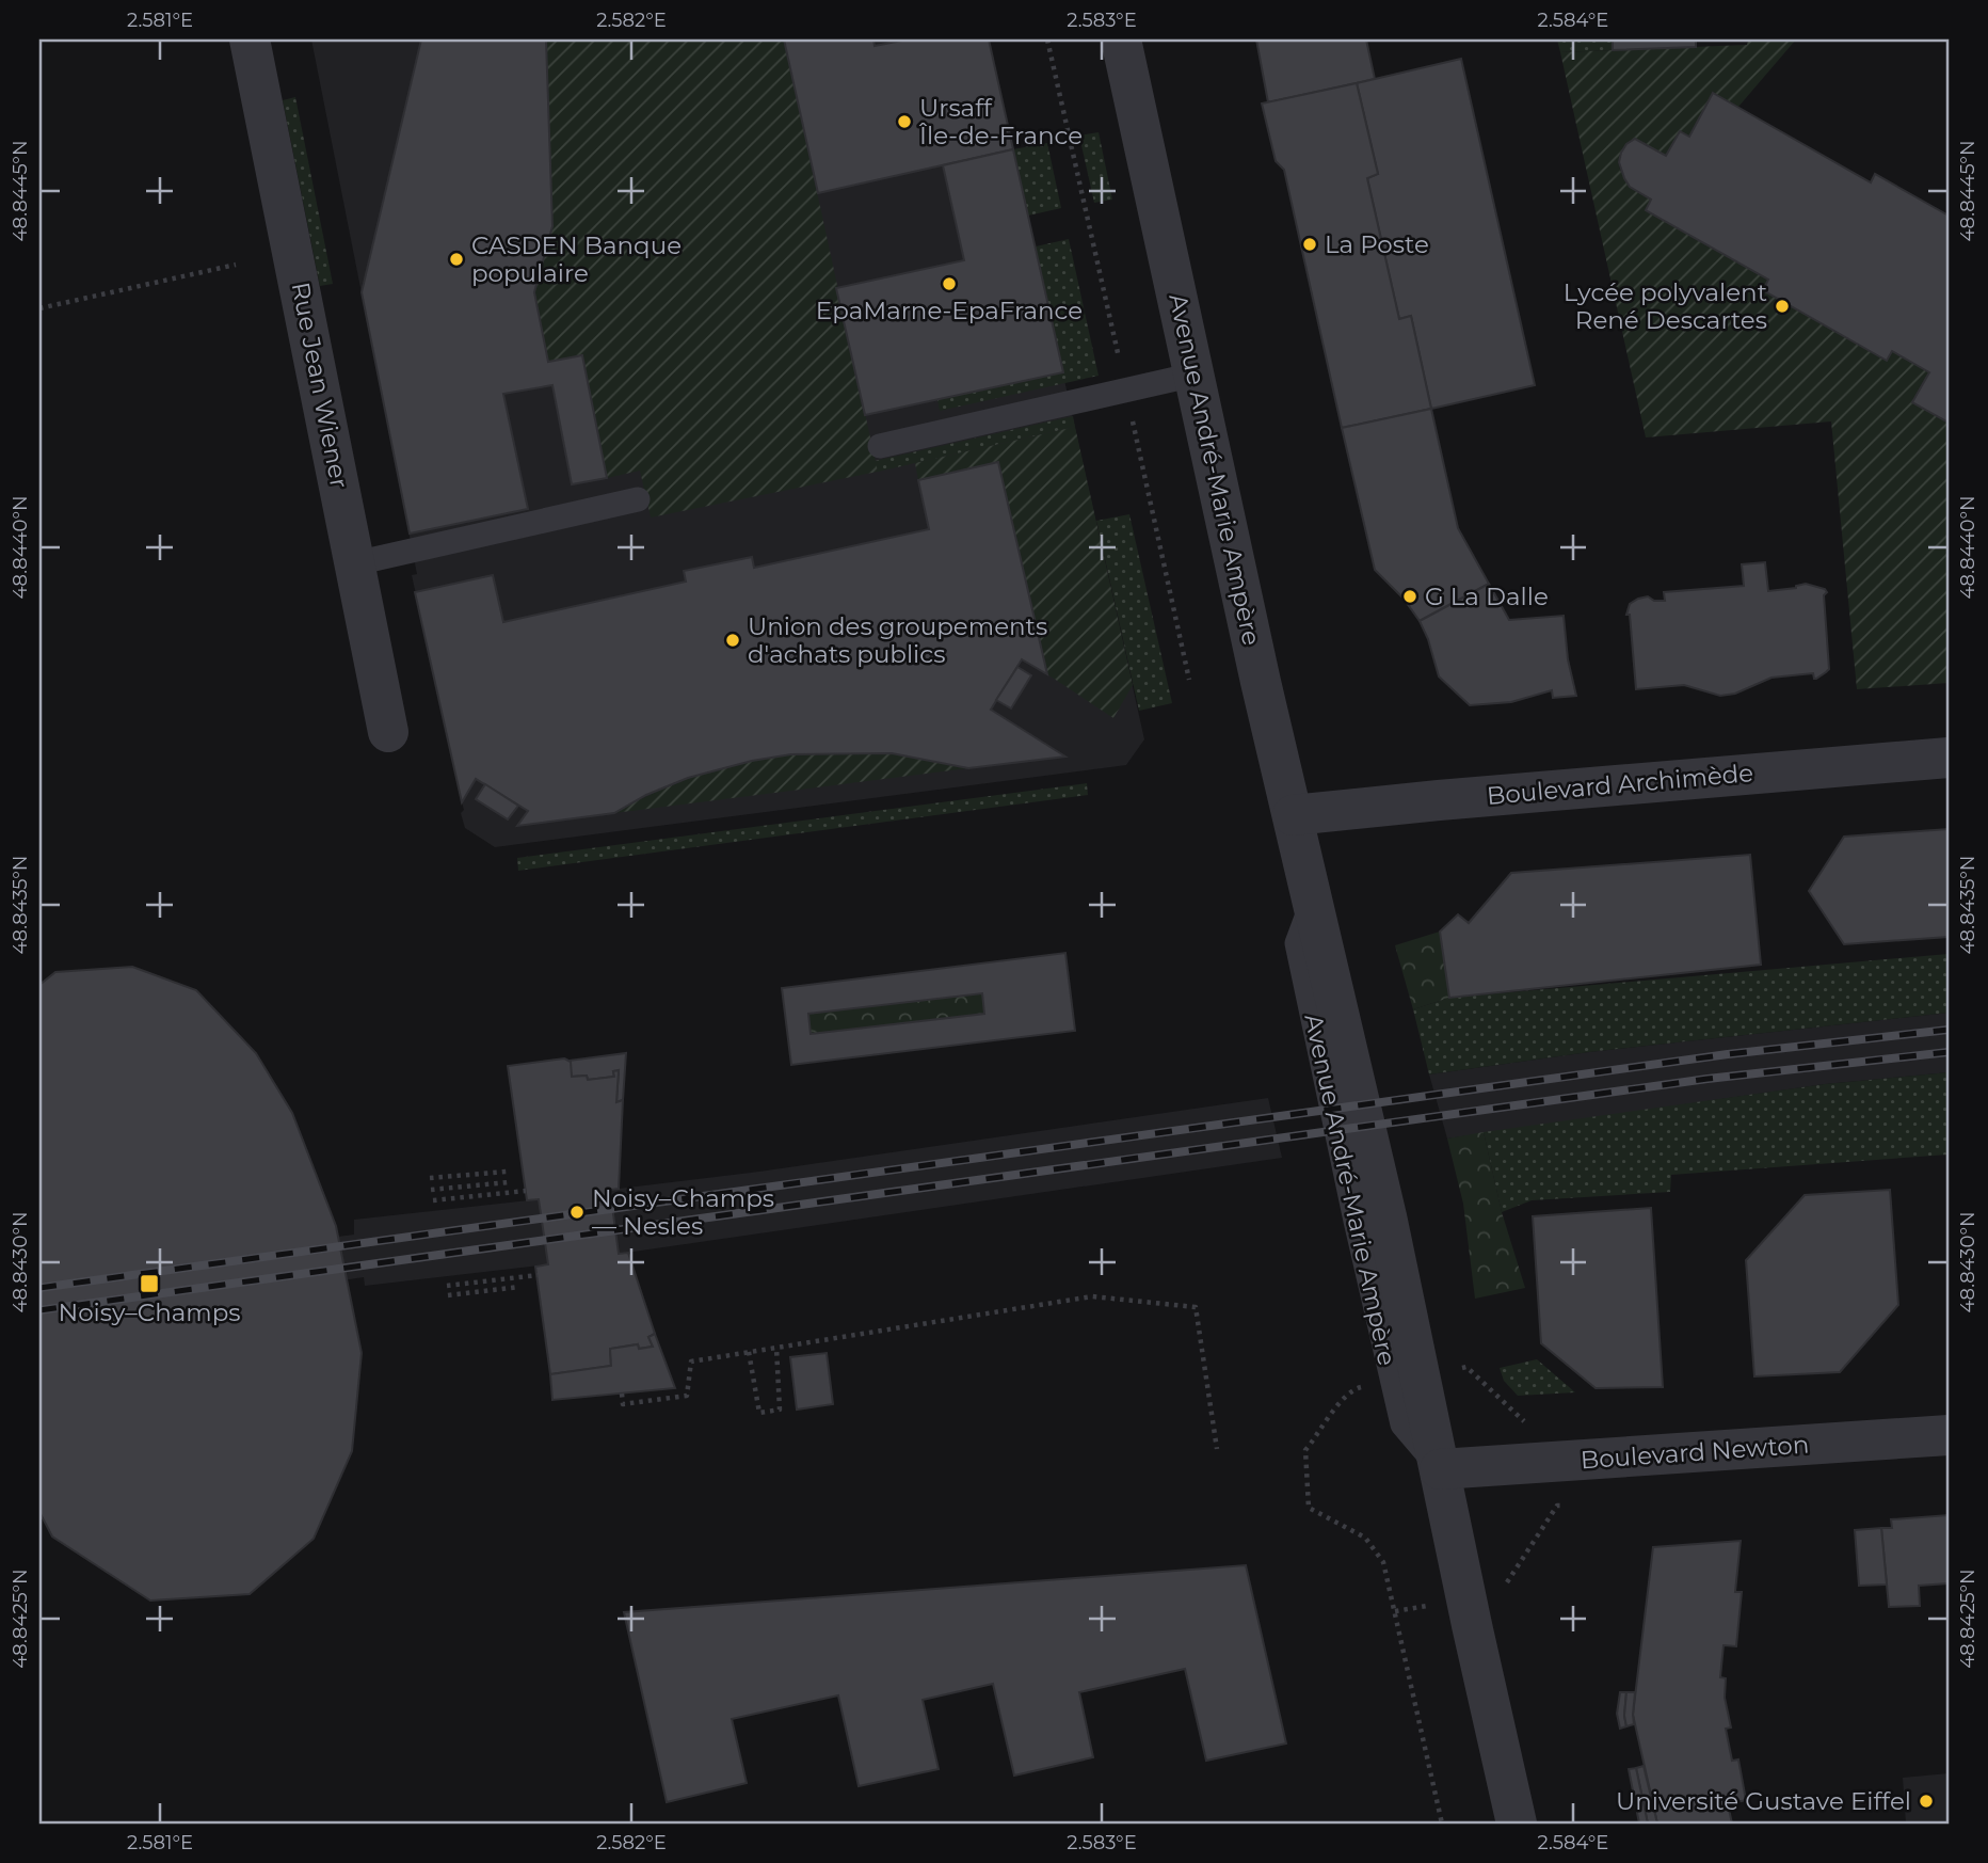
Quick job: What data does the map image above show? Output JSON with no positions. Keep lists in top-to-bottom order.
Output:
{
  "streets": {
    "street": [
      "Rue Jean Wiener",
      "Avenue André-Marie Ampère",
      "Boulevard Archimède",
      "Boulevard Newton"
    ]
  },
  "crossings": [
    ["Avenue André-Marie Ampère", "Boulevard Archimède"],
    ["Avenue André-Marie Ampère", "Boulevard Newton"]
  ],
  "places": {
    "other": [
      "Ursaff Île-de-France",
      "La Poste",
      "CASDEN Banque populaire",
      "EpaMarne-EpaFrance",
      "Lycée polyvalent René Descartes",
      "G La Dalle",
      "Union des groupements d'achats publics",
      "Noisy–Champs — Nesles",
      "Université Gustave Eiffel"
    ],
    "transit": ["Noisy–Champs"]
  },
  "coordinates": [
    "2.581°E",
    "2.582°E",
    "2.583°E",
    "2.584°E",
    "48.8445°N",
    "48.8440°N",
    "48.8435°N",
    "48.8430°N",
    "48.8425°N"
  ]
}
